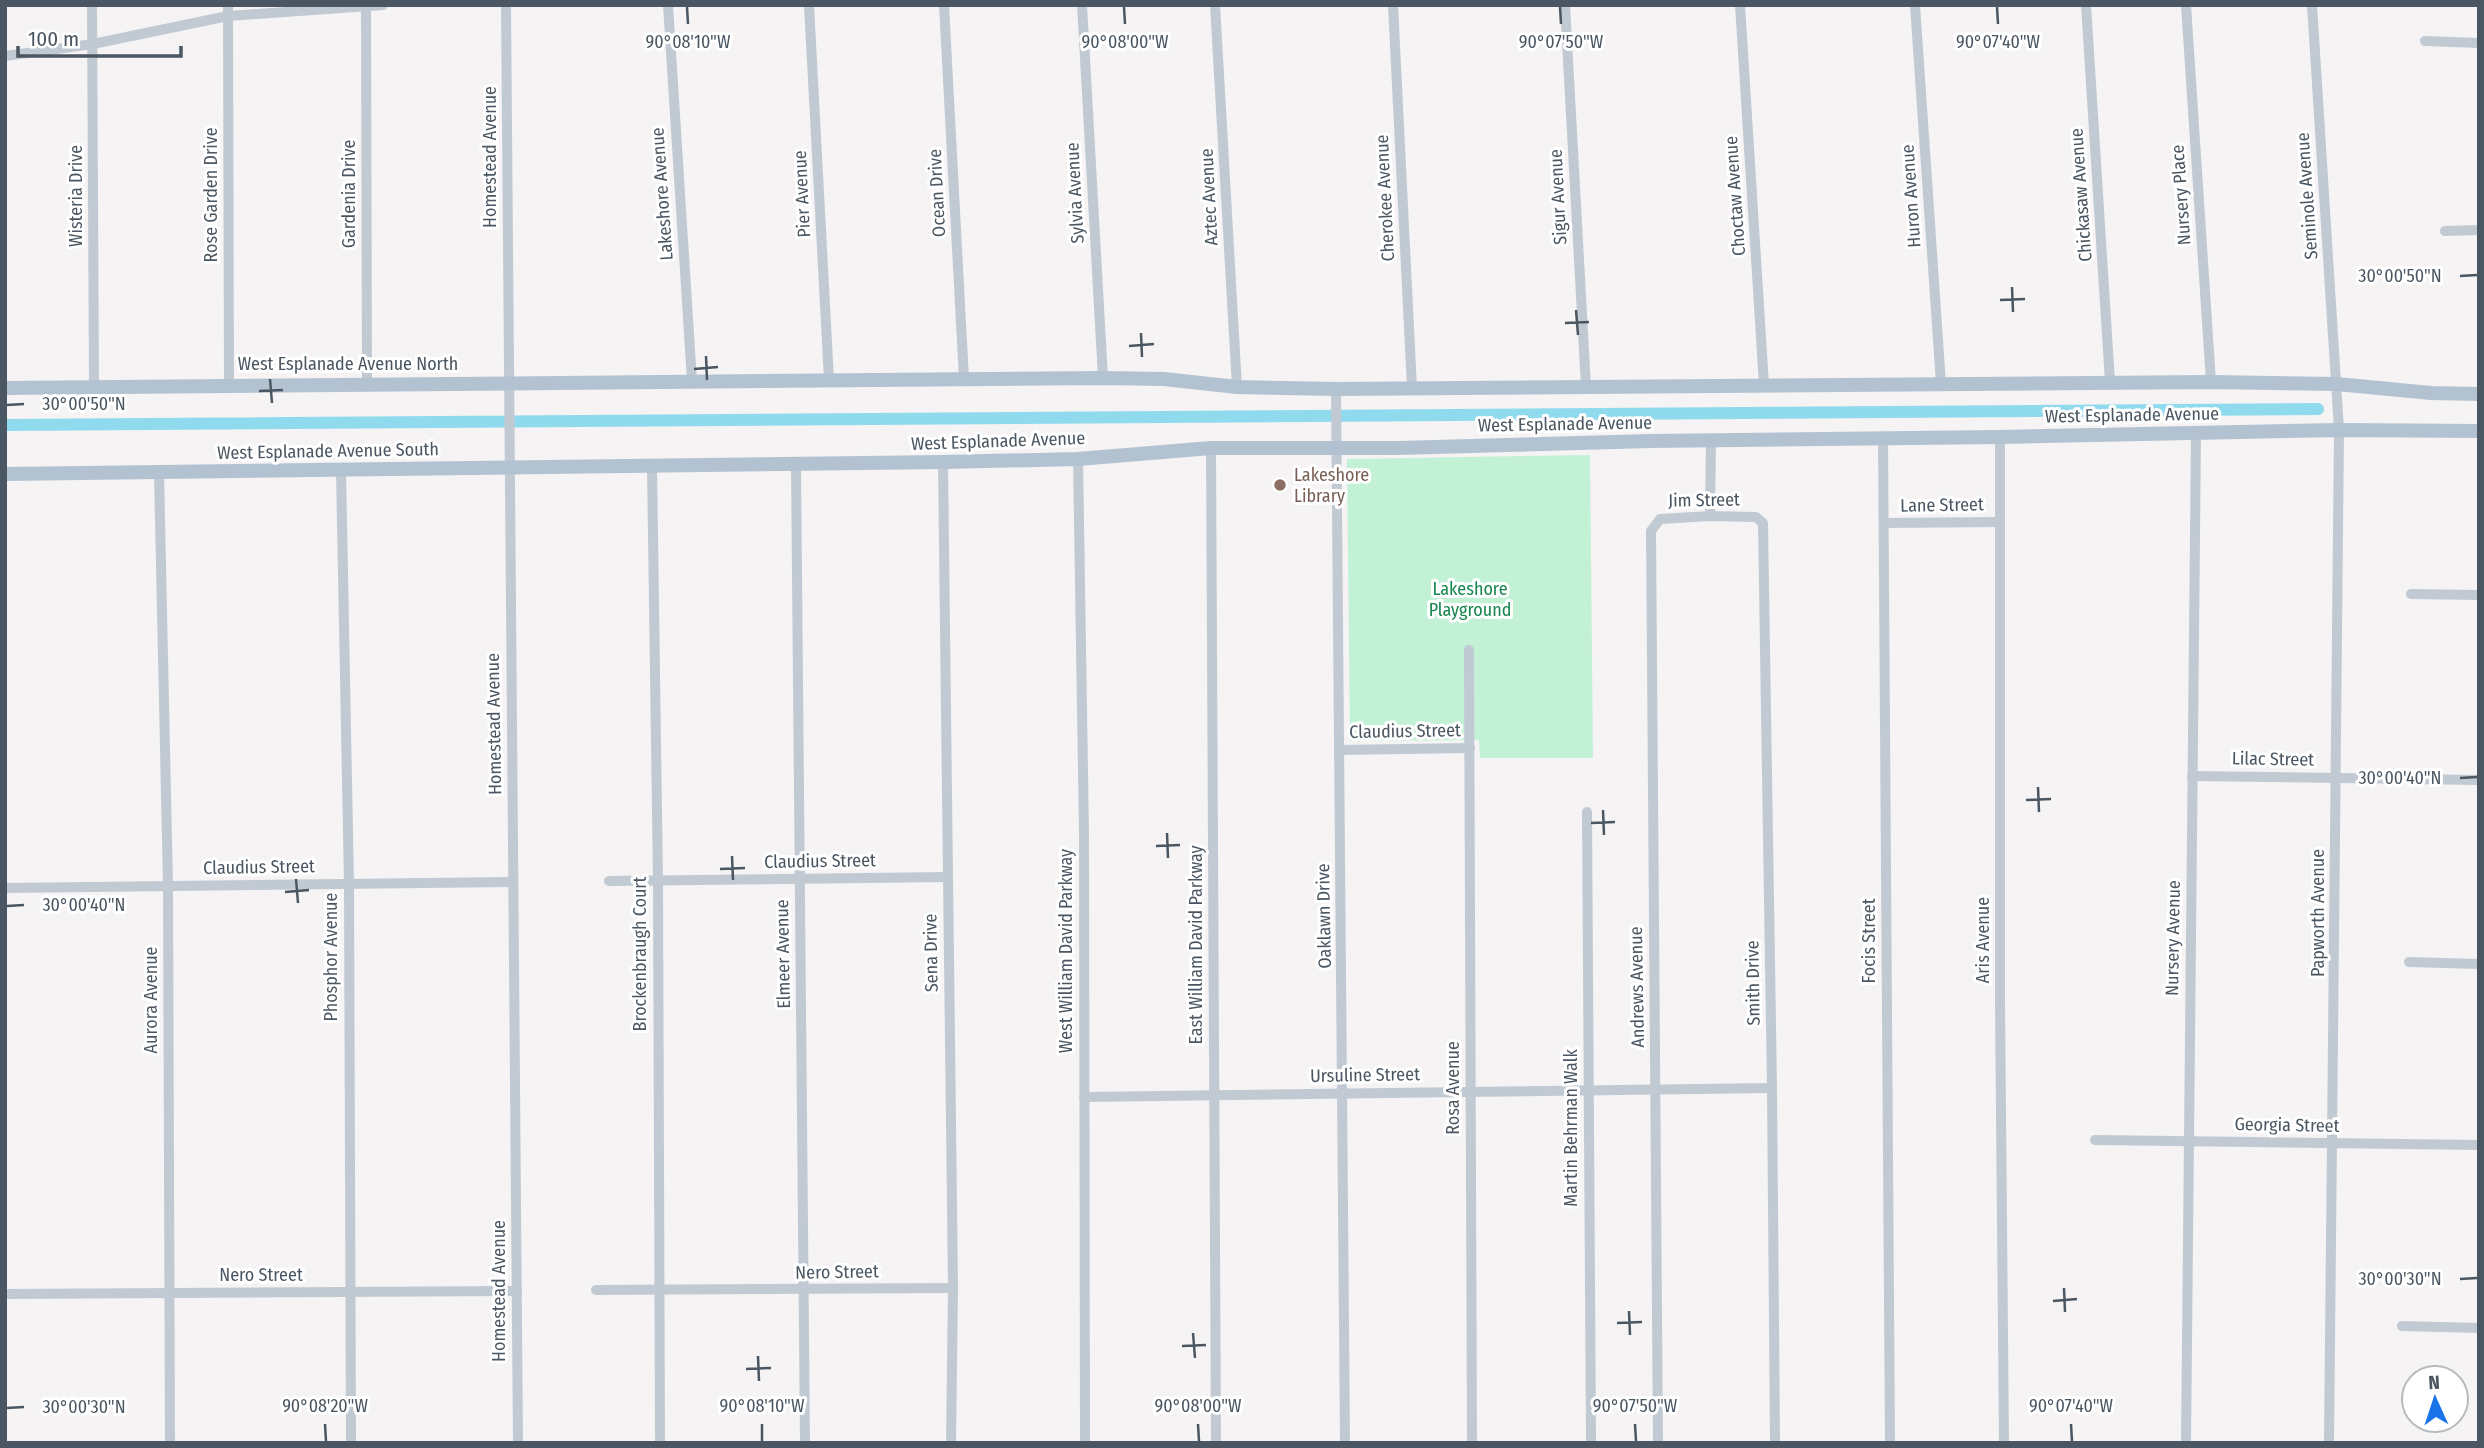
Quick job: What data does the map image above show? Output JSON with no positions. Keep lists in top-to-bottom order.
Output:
{
  "streets": {
    "main road": ["West Esplanade Avenue North", "West Esplanade Avenue", "West Esplanade Avenue South"],
    "street": [
      "Homestead Avenue",
      "Ocean Drive",
      "Sylvia Avenue",
      "Gardenia Drive",
      "Lakeshore Avenue",
      "Pier Avenue",
      "Rose Garden Drive",
      "Chickasaw Avenue",
      "Nursery Place",
      "Wisteria Drive",
      "Choctaw Avenue",
      "Huron Avenue",
      "Seminole Avenue",
      "Aztec Avenue",
      "Sigur Avenue",
      "Cherokee Avenue",
      "Jim Street",
      "Lane Street",
      "Claudius Street",
      "Lilac Street",
      "Papworth Avenue",
      "Oaklawn Drive",
      "Nursery Avenue",
      "Aris Avenue",
      "Focis Street",
      "East William David Parkway",
      "West William David Parkway",
      "Sena Drive",
      "Brockenbraugh Court",
      "Elmeer Avenue",
      "Phosphor Avenue",
      "Smith Drive",
      "Andrews Avenue",
      "Aurora Avenue",
      "Ursuline Street",
      "Rosa Avenue",
      "Georgia Street",
      "Martin Behrman Walk",
      "Nero Street"
    ]
  },
  "crossings": [
    ["Homestead Avenue", "West Esplanade Avenue North"],
    ["Homestead Avenue", "West Esplanade Avenue South"],
    ["Homestead Avenue", "Claudius Street"],
    ["Homestead Avenue", "Nero Street"],
    ["Ocean Drive", "West Esplanade Avenue"],
    ["Sylvia Avenue", "West Esplanade Avenue"],
    ["Gardenia Drive", "West Esplanade Avenue North"],
    ["Lakeshore Avenue", "West Esplanade Avenue North"],
    ["Lakeshore Avenue", "West Esplanade Avenue"],
    ["Pier Avenue", "West Esplanade Avenue"],
    ["Rose Garden Drive", "West Esplanade Avenue North"],
    ["Chickasaw Avenue", "West Esplanade Avenue"],
    ["Nursery Place", "West Esplanade Avenue"],
    ["Wisteria Drive", "West Esplanade Avenue North"],
    ["Choctaw Avenue", "West Esplanade Avenue"],
    ["Huron Avenue", "West Esplanade Avenue"],
    ["Seminole Avenue", "West Esplanade Avenue"],
    ["Seminole Avenue", "Papworth Avenue"],
    ["Aztec Avenue", "West Esplanade Avenue"],
    ["Sigur Avenue", "West Esplanade Avenue"],
    ["Cherokee Avenue", "West Esplanade Avenue"],
    ["West Esplanade Avenue North", "West Esplanade Avenue"],
    ["West Esplanade Avenue", "West Esplanade Avenue South"],
    ["West Esplanade Avenue", "Papworth Avenue"],
    ["West Esplanade Avenue", "Oaklawn Drive"],
    ["West Esplanade Avenue", "Nursery Avenue"],
    ["West Esplanade Avenue", "Aris Avenue"],
    ["West Esplanade Avenue", "Focis Street"],
    ["West Esplanade Avenue", "East William David Parkway"],
    ["West Esplanade Avenue", "West William David Parkway"],
    ["West Esplanade Avenue", "Sena Drive"],
    ["West Esplanade Avenue", "Brockenbraugh Court"],
    ["West Esplanade Avenue", "Elmeer Avenue"],
    ["West Esplanade Avenue South", "Brockenbraugh Court"],
    ["West Esplanade Avenue South", "Phosphor Avenue"],
    ["West Esplanade Avenue South", "Aurora Avenue"],
    ["Jim Street", "Smith Drive"],
    ["Jim Street", "Andrews Avenue"],
    ["Lane Street", "Aris Avenue"],
    ["Lane Street", "Focis Street"],
    ["Claudius Street", "Oaklawn Drive"],
    ["Claudius Street", "Sena Drive"],
    ["Claudius Street", "Brockenbraugh Court"],
    ["Claudius Street", "Elmeer Avenue"],
    ["Claudius Street", "Phosphor Avenue"],
    ["Claudius Street", "Aurora Avenue"],
    ["Claudius Street", "Rosa Avenue"],
    ["Lilac Street", "Papworth Avenue"],
    ["Lilac Street", "Nursery Avenue"],
    ["Papworth Avenue", "Georgia Street"],
    ["Oaklawn Drive", "Ursuline Street"],
    ["Nursery Avenue", "Georgia Street"],
    ["East William David Parkway", "Ursuline Street"],
    ["West William David Parkway", "Ursuline Street"],
    ["Sena Drive", "Nero Street"],
    ["Brockenbraugh Court", "Nero Street"],
    ["Elmeer Avenue", "Nero Street"],
    ["Phosphor Avenue", "Nero Street"],
    ["Smith Drive", "Ursuline Street"],
    ["Andrews Avenue", "Ursuline Street"],
    ["Aurora Avenue", "Nero Street"],
    ["Ursuline Street", "Rosa Avenue"],
    ["Ursuline Street", "Martin Behrman Walk"]
  ],
  "parks": ["Lakeshore Playground"],
  "places": ["Lakeshore Library"],
  "scale_bar": "100 m",
  "north": "top",
  "coordinates": [
    "90°08'10\"W",
    "90°08'00\"W",
    "90°07'50\"W",
    "90°07'40\"W",
    "30°00'50\"N",
    "30°00'40\"N",
    "30°00'30\"N",
    "90°08'20\"W"
  ]
}
